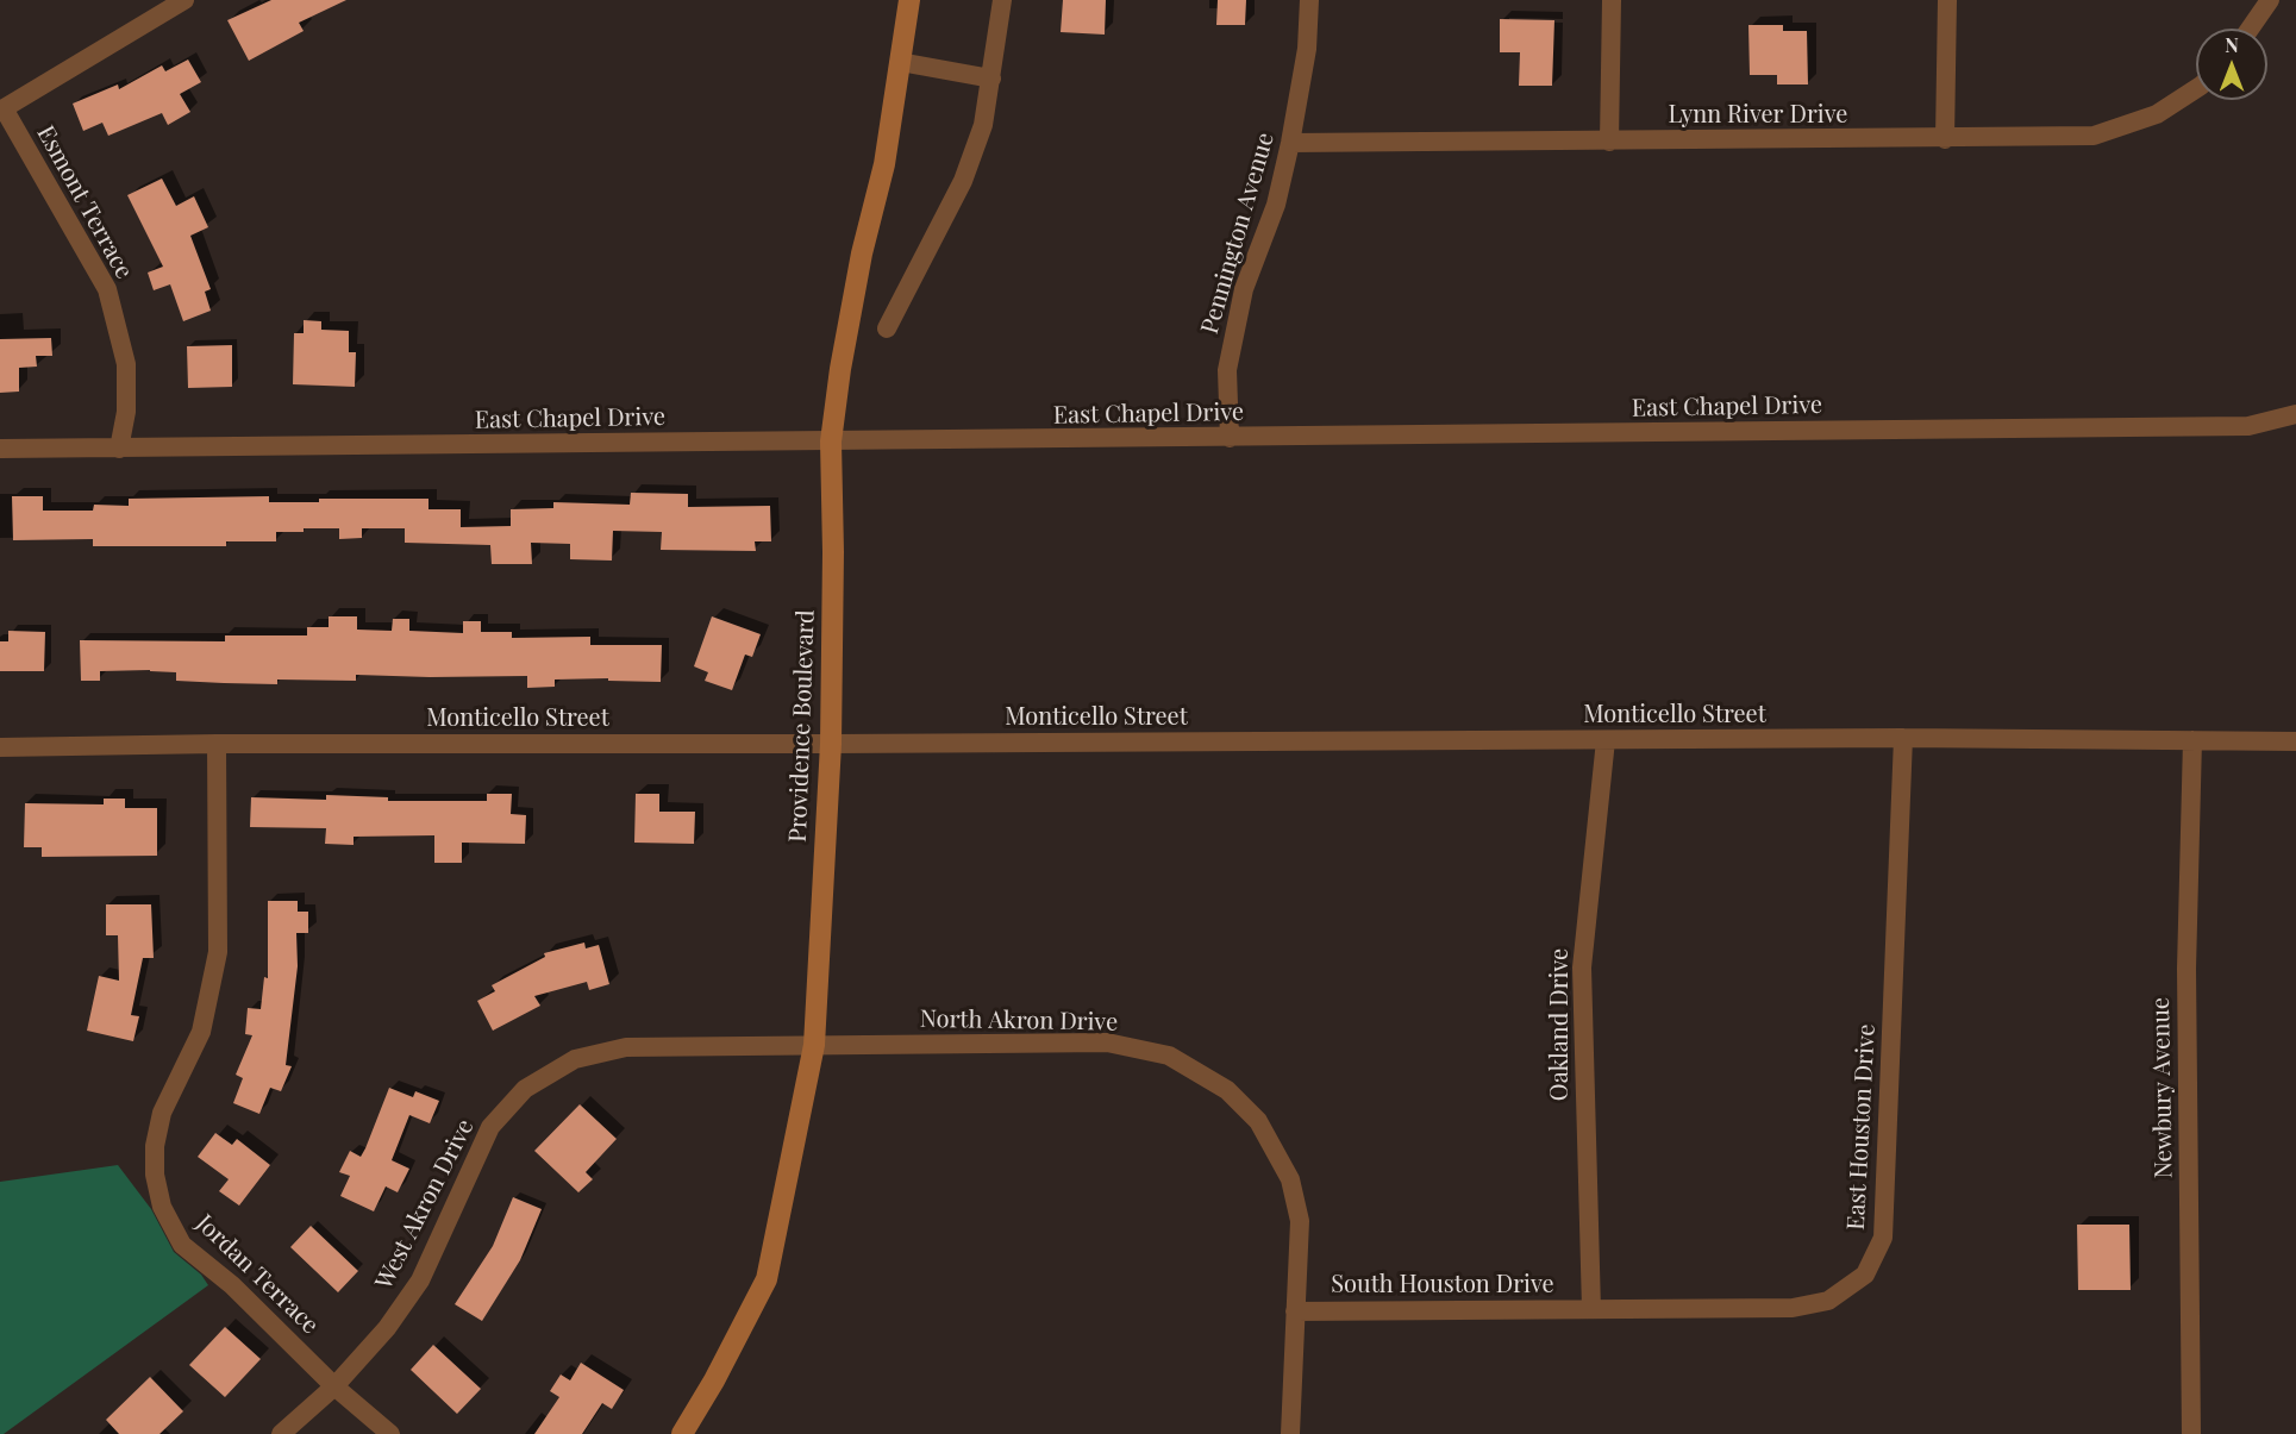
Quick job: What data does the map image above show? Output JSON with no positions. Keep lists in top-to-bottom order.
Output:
{
  "streets": {
    "main road": ["Providence Boulevard"],
    "street": [
      "Lynn River Drive",
      "Esmont Terrace",
      "Pennington Avenue",
      "East Chapel Drive",
      "Monticello Street",
      "North Akron Drive",
      "Oakland Drive",
      "Newbury Avenue",
      "East Houston Drive",
      "West Akron Drive",
      "Jordan Terrace",
      "South Houston Drive"
    ]
  },
  "crossings": [
    ["Lynn River Drive", "Pennington Avenue"],
    ["Esmont Terrace", "East Chapel Drive"],
    ["Pennington Avenue", "East Chapel Drive"],
    ["East Chapel Drive", "Providence Boulevard"],
    ["Monticello Street", "Providence Boulevard"],
    ["Monticello Street", "Oakland Drive"],
    ["Monticello Street", "Newbury Avenue"],
    ["Monticello Street", "East Houston Drive"],
    ["Monticello Street", "Jordan Terrace"],
    ["Providence Boulevard", "North Akron Drive"],
    ["Providence Boulevard", "West Akron Drive"],
    ["North Akron Drive", "West Akron Drive"],
    ["North Akron Drive", "South Houston Drive"],
    ["Oakland Drive", "East Houston Drive"],
    ["Oakland Drive", "South Houston Drive"],
    ["East Houston Drive", "South Houston Drive"],
    ["West Akron Drive", "Jordan Terrace"]
  ],
  "north": "top"
}
